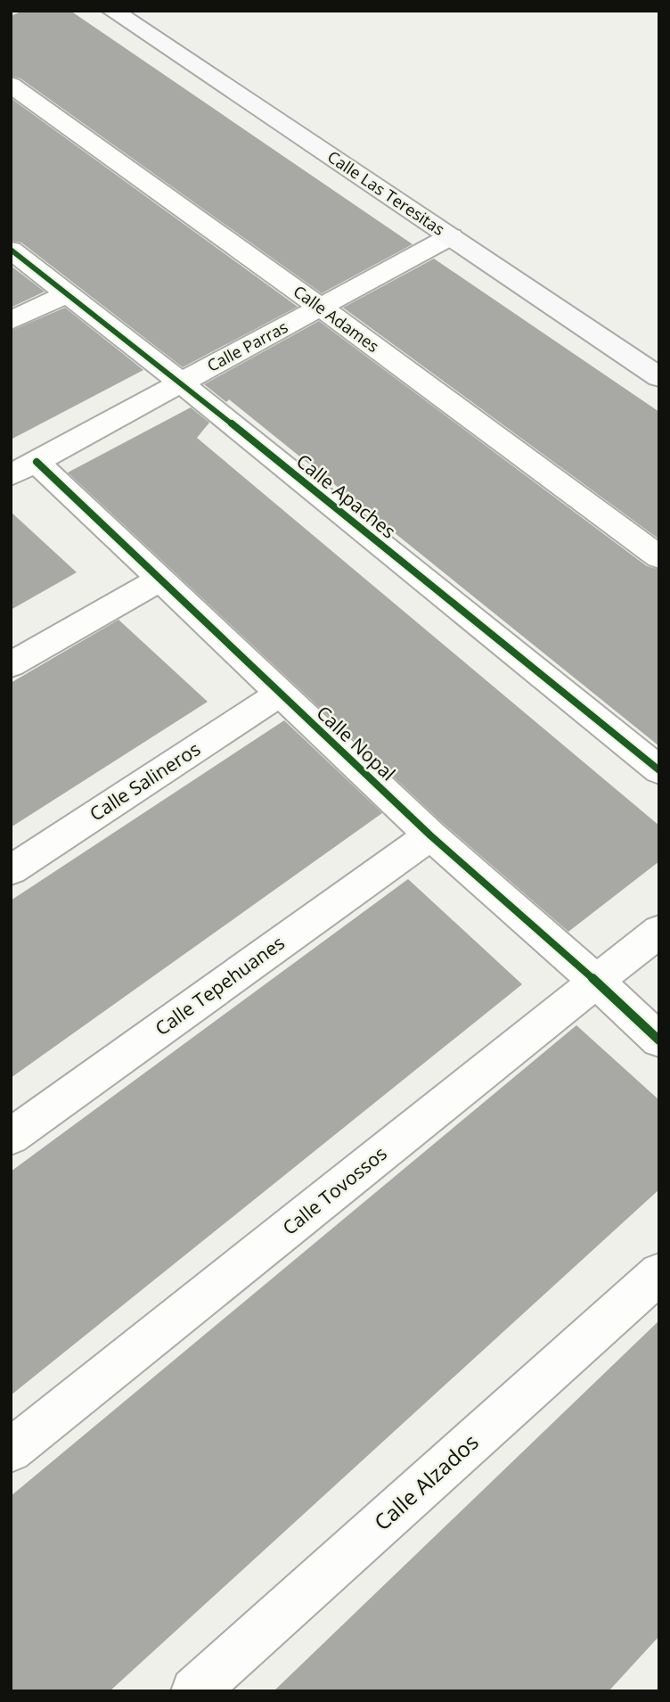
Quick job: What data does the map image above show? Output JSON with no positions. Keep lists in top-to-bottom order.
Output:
{
  "streets": {
    "street": [
      "Calle Las Teresitas",
      "Calle Adames",
      "Calle Parras",
      "Calle Apaches",
      "Calle Nopal",
      "Calle Salineros",
      "Calle Tepehuanes",
      "Calle Tovossos",
      "Calle Alzados"
    ]
  },
  "crossings": [
    ["Calle Las Teresitas", "Calle Parras"],
    ["Calle Adames", "Calle Parras"],
    ["Calle Parras", "Calle Apaches"],
    ["Calle Parras", "Calle Nopal"],
    ["Calle Nopal", "Calle Salineros"],
    ["Calle Nopal", "Calle Tepehuanes"],
    ["Calle Nopal", "Calle Tovossos"]
  ]
}
